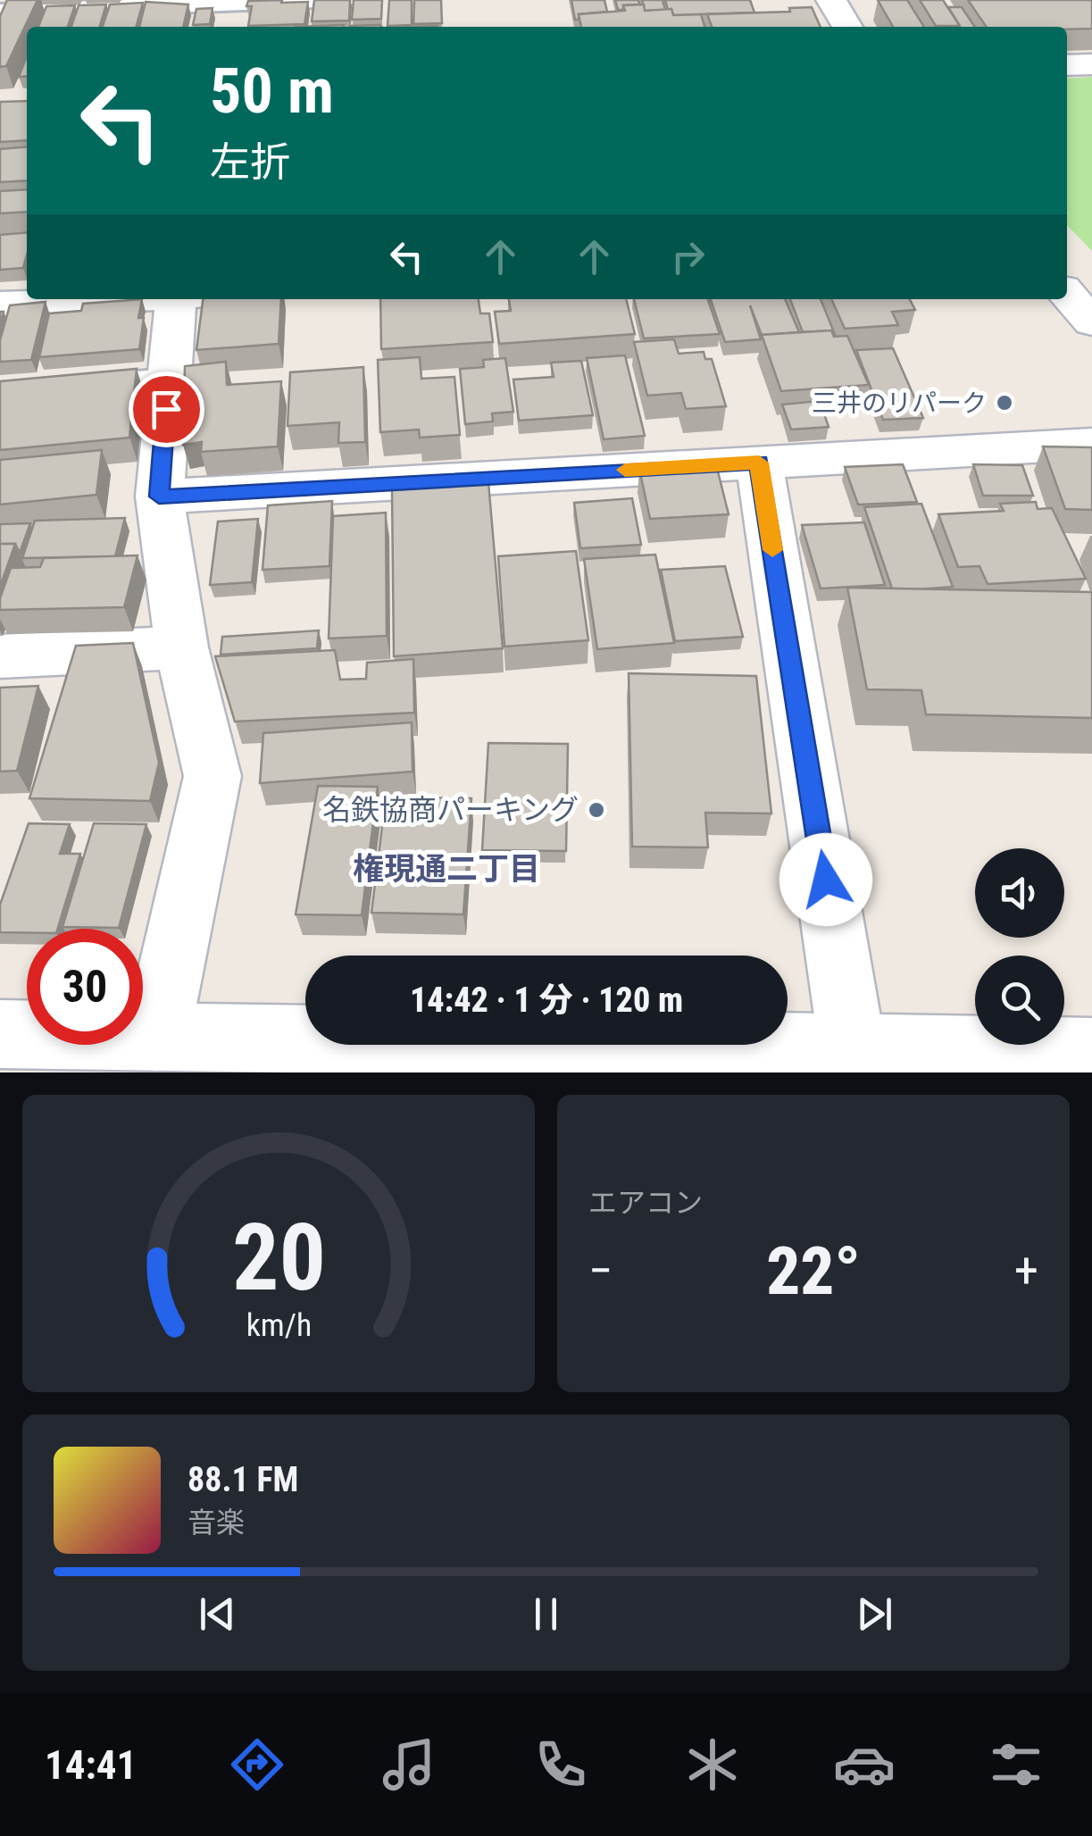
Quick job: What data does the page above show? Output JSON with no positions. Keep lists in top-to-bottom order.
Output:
{
  "districts": ["権現通二丁目"],
  "places": ["三井のリパーク", "名鉄協商パーキング"],
  "page": {
    "turn": ["50 m", "左折"],
    "limit": "30",
    "trip": "14:42 · 1 分 · 120 m",
    "tile": "エアコン",
    "heat": ["−", "22°", "+"],
    "song": ["88.1 FM", "音楽"],
    "tabs": "14:41",
    "gauge": ["20", "km/h"]
  }
}
